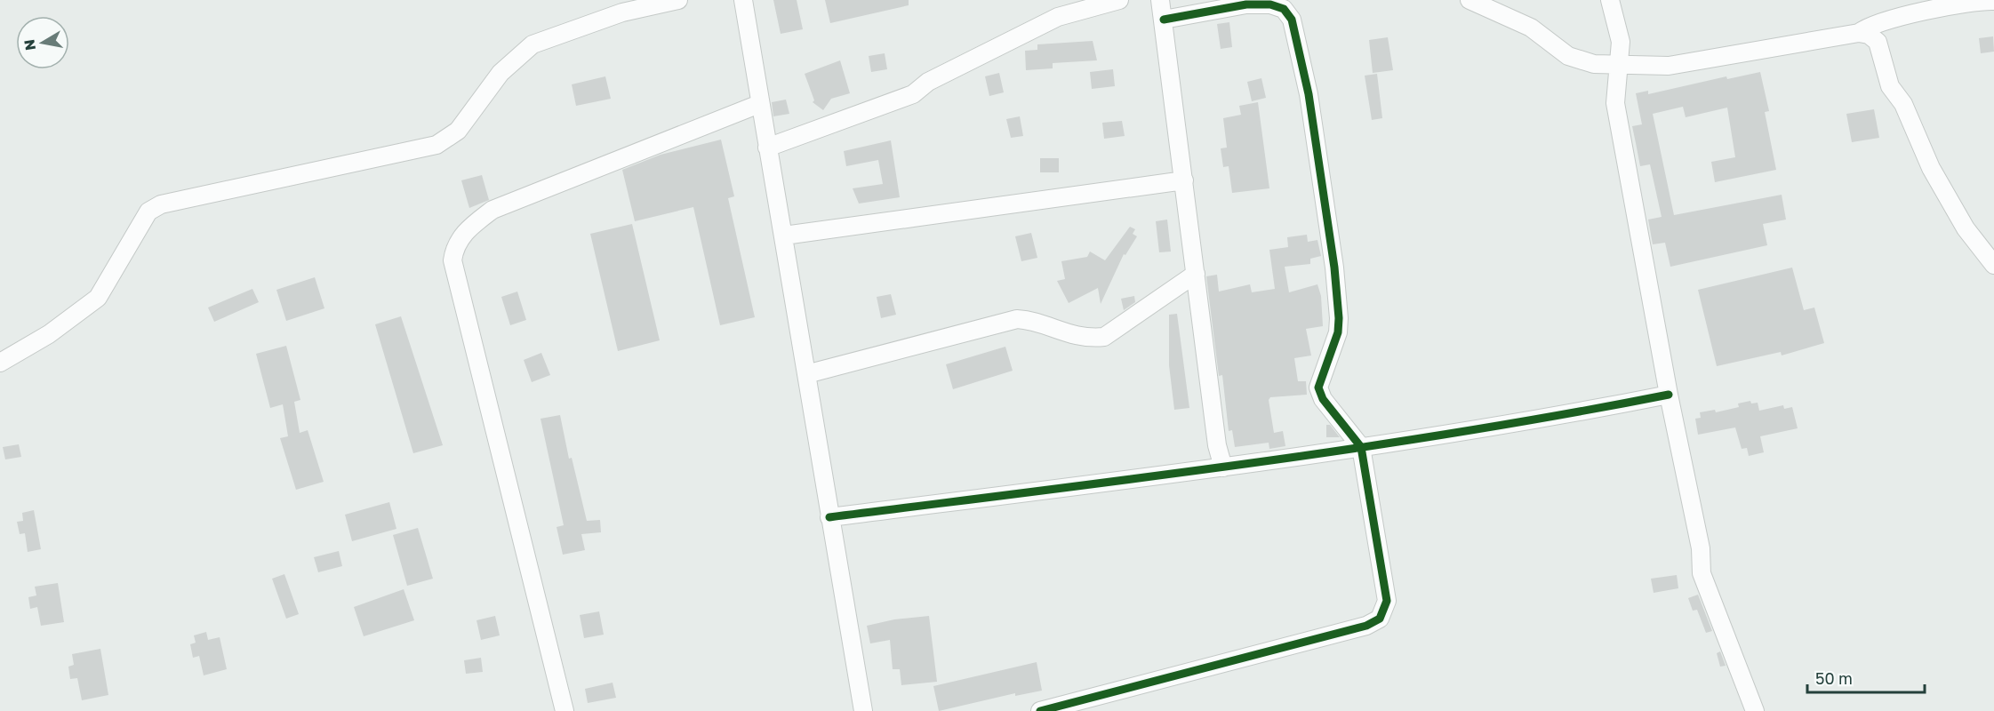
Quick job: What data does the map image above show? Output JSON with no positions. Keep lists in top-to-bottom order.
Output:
{
  "scale_bar": "50 m",
  "north": "left"
}
